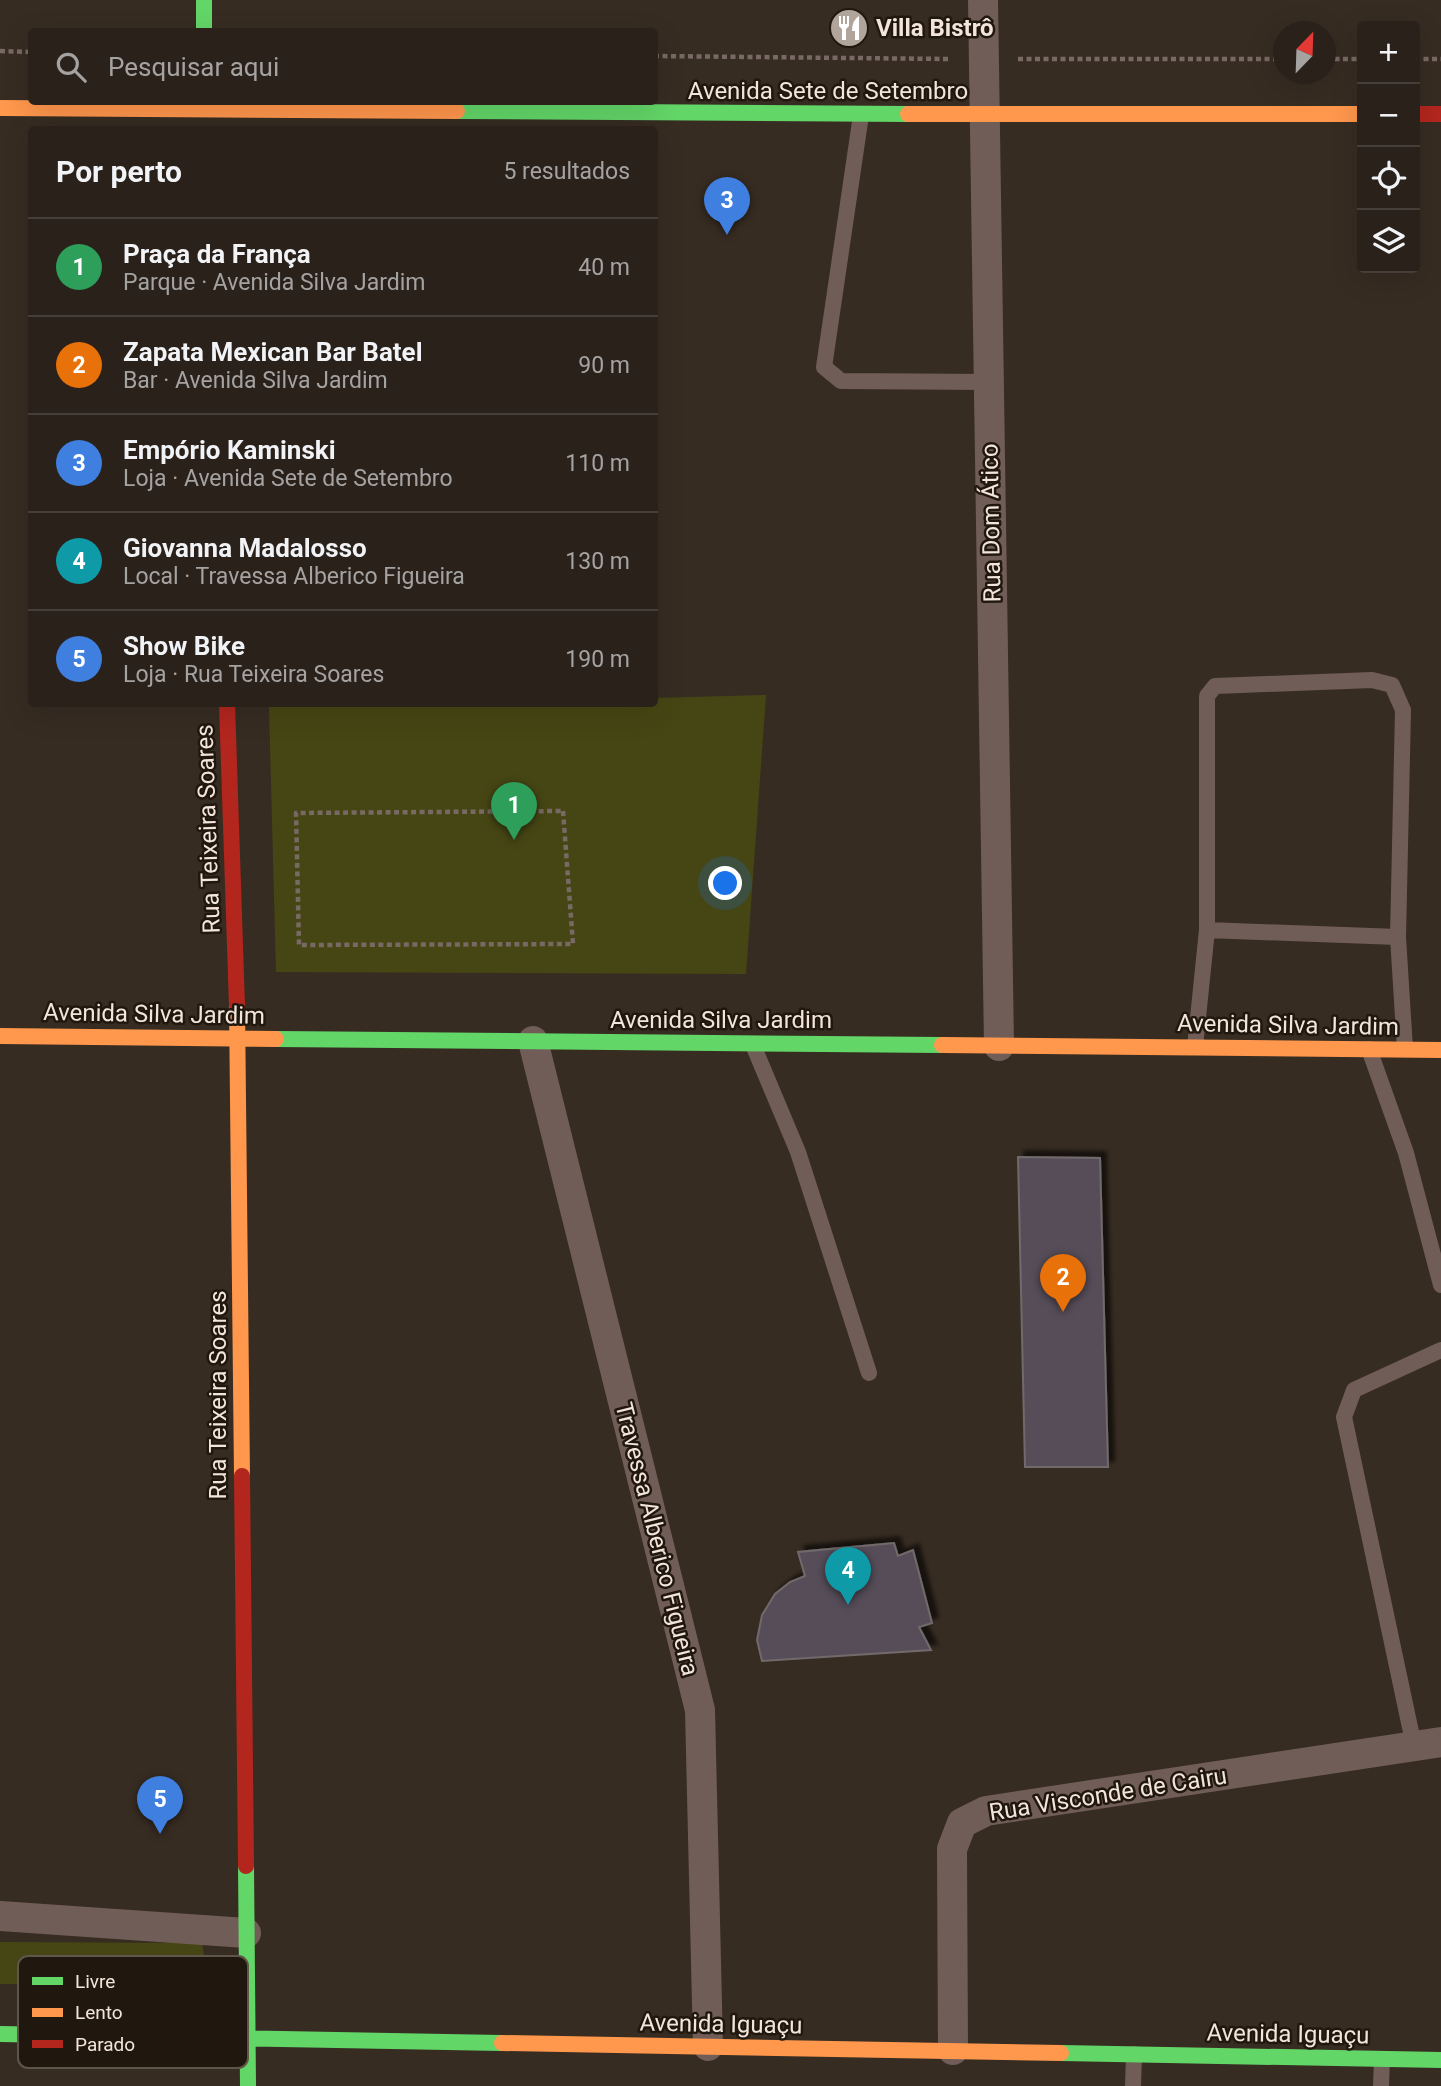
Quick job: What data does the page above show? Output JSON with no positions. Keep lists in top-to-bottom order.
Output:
{
  "streets": {
    "main road": [
      "Avenida Sete de Setembro",
      "Rua Teixeira Soares",
      "Avenida Silva Jardim",
      "Avenida Iguaçu"
    ],
    "street": ["Rua Dom Ático", "Travessa Alberico Figueira", "Rua Visconde de Cairu"]
  },
  "crossings": [
    ["Avenida Sete de Setembro", "Rua Dom Ático"],
    ["Rua Dom Ático", "Avenida Silva Jardim"],
    ["Rua Teixeira Soares", "Avenida Silva Jardim"],
    ["Avenida Silva Jardim", "Travessa Alberico Figueira"],
    ["Travessa Alberico Figueira", "Avenida Iguaçu"],
    ["Rua Visconde de Cairu", "Avenida Iguaçu"]
  ],
  "places": {
    "restaurant": ["Villa Bistrô"]
  },
  "legend": ["Livre", "Lento", "Parado"],
  "north": "top right",
  "page": {
    "map_buttons": ["+", "−"],
    "search": "Pesquisar aqui",
    "heading": ["Por perto", "5 resultados"],
    "pins": [
      "3",
      "1",
      "2",
      "4",
      "5"
    ],
    "list": [
      {
        "mark": "1",
        "name": "Praça da França",
        "note": "Parque · Avenida Silva Jardim",
        "value": "40 m"
      },
      {
        "mark": "2",
        "name": "Zapata Mexican Bar Batel",
        "note": "Bar · Avenida Silva Jardim",
        "value": "90 m"
      },
      {
        "mark": "3",
        "name": "Empório Kaminski",
        "note": "Loja · Avenida Sete de Setembro",
        "value": "110 m"
      },
      {
        "mark": "4",
        "name": "Giovanna Madalosso",
        "note": "Local · Travessa Alberico Figueira",
        "value": "130 m"
      },
      {
        "mark": "5",
        "name": "Show Bike",
        "note": "Loja · Rua Teixeira Soares",
        "value": "190 m"
      }
    ]
  }
}
